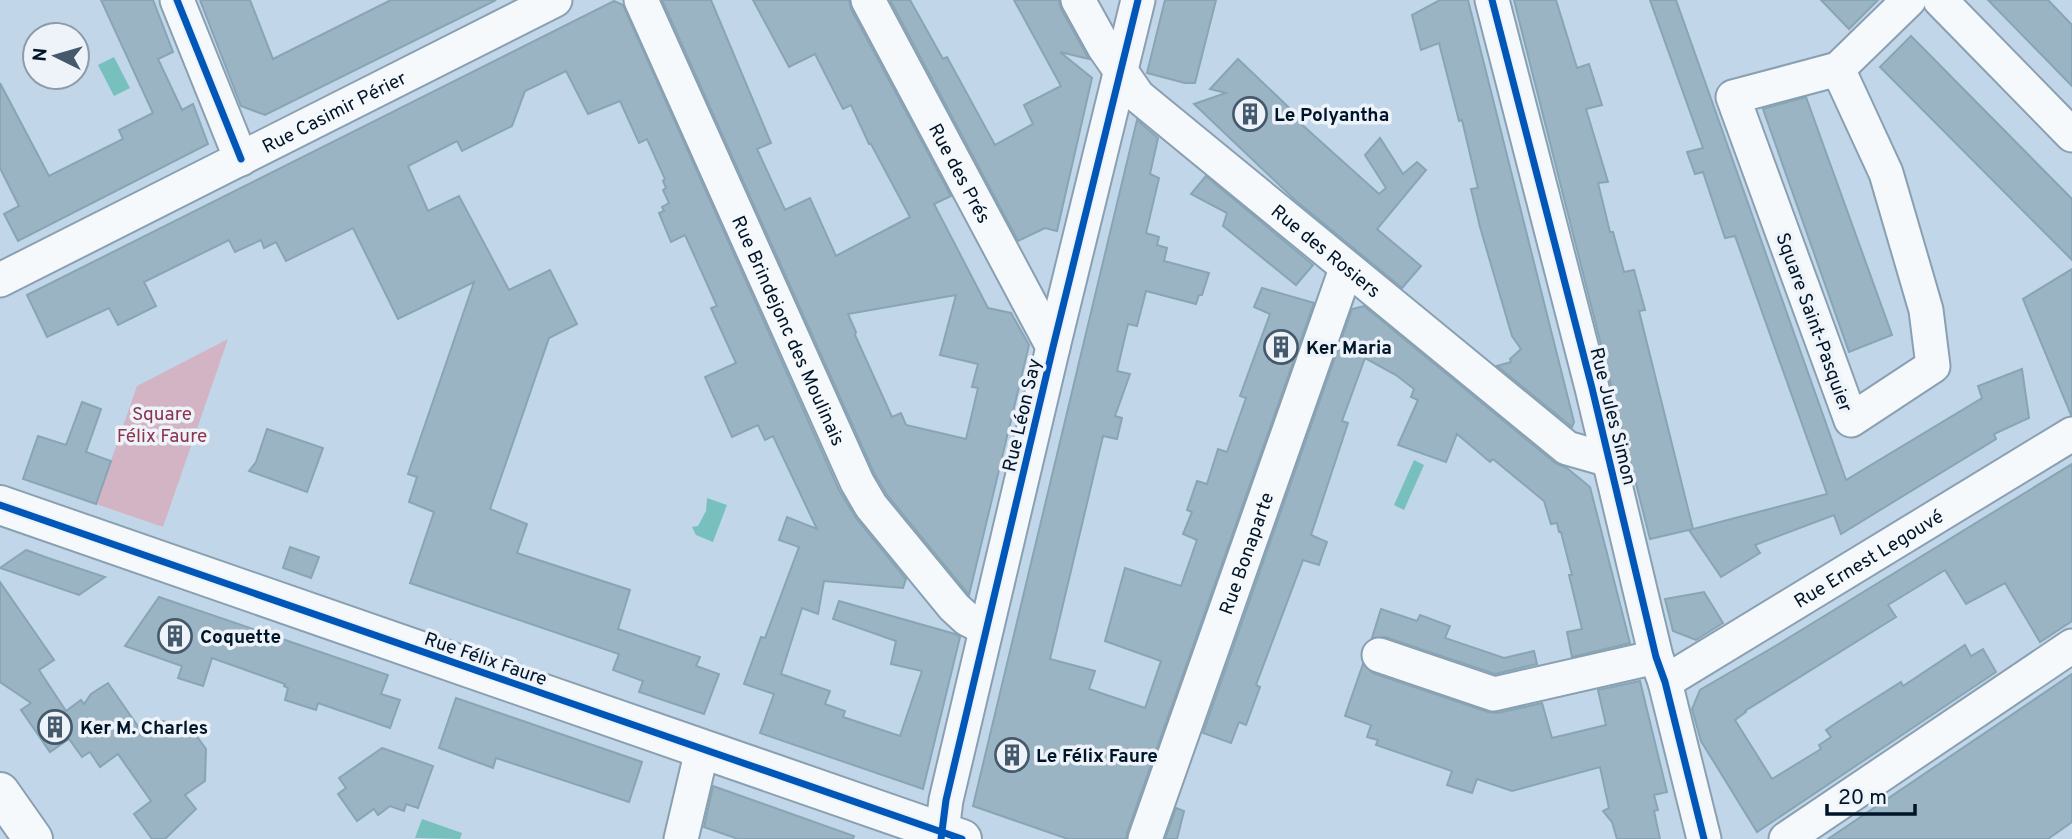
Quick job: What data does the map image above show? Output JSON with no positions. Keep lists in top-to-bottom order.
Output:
{
  "streets": {
    "street": [
      "Rue Casimir Périer",
      "Rue des Prés",
      "Rue des Rosiers",
      "Square Saint-Pasquier",
      "Rue Brindejonc des Moulinais",
      "Rue Léon Say",
      "Rue Jules Simon",
      "Rue Bonaparte",
      "Rue Ernest Legouvé",
      "Rue Félix Faure"
    ]
  },
  "crossings": [
    ["Rue des Prés", "Rue Léon Say"],
    ["Rue des Rosiers", "Rue Léon Say"],
    ["Rue des Rosiers", "Rue Jules Simon"],
    ["Rue des Rosiers", "Rue Bonaparte"],
    ["Rue Brindejonc des Moulinais", "Rue Léon Say"],
    ["Rue Léon Say", "Rue Félix Faure"],
    ["Rue Jules Simon", "Rue Ernest Legouvé"]
  ],
  "parks": ["Square Félix Faure"],
  "places": {
    "building": [
      "Le Polyantha",
      "Ker Maria",
      "Coquette",
      "Ker M. Charles",
      "Le Félix Faure"
    ]
  },
  "scale_bar": "20 m",
  "north": "left"
}
